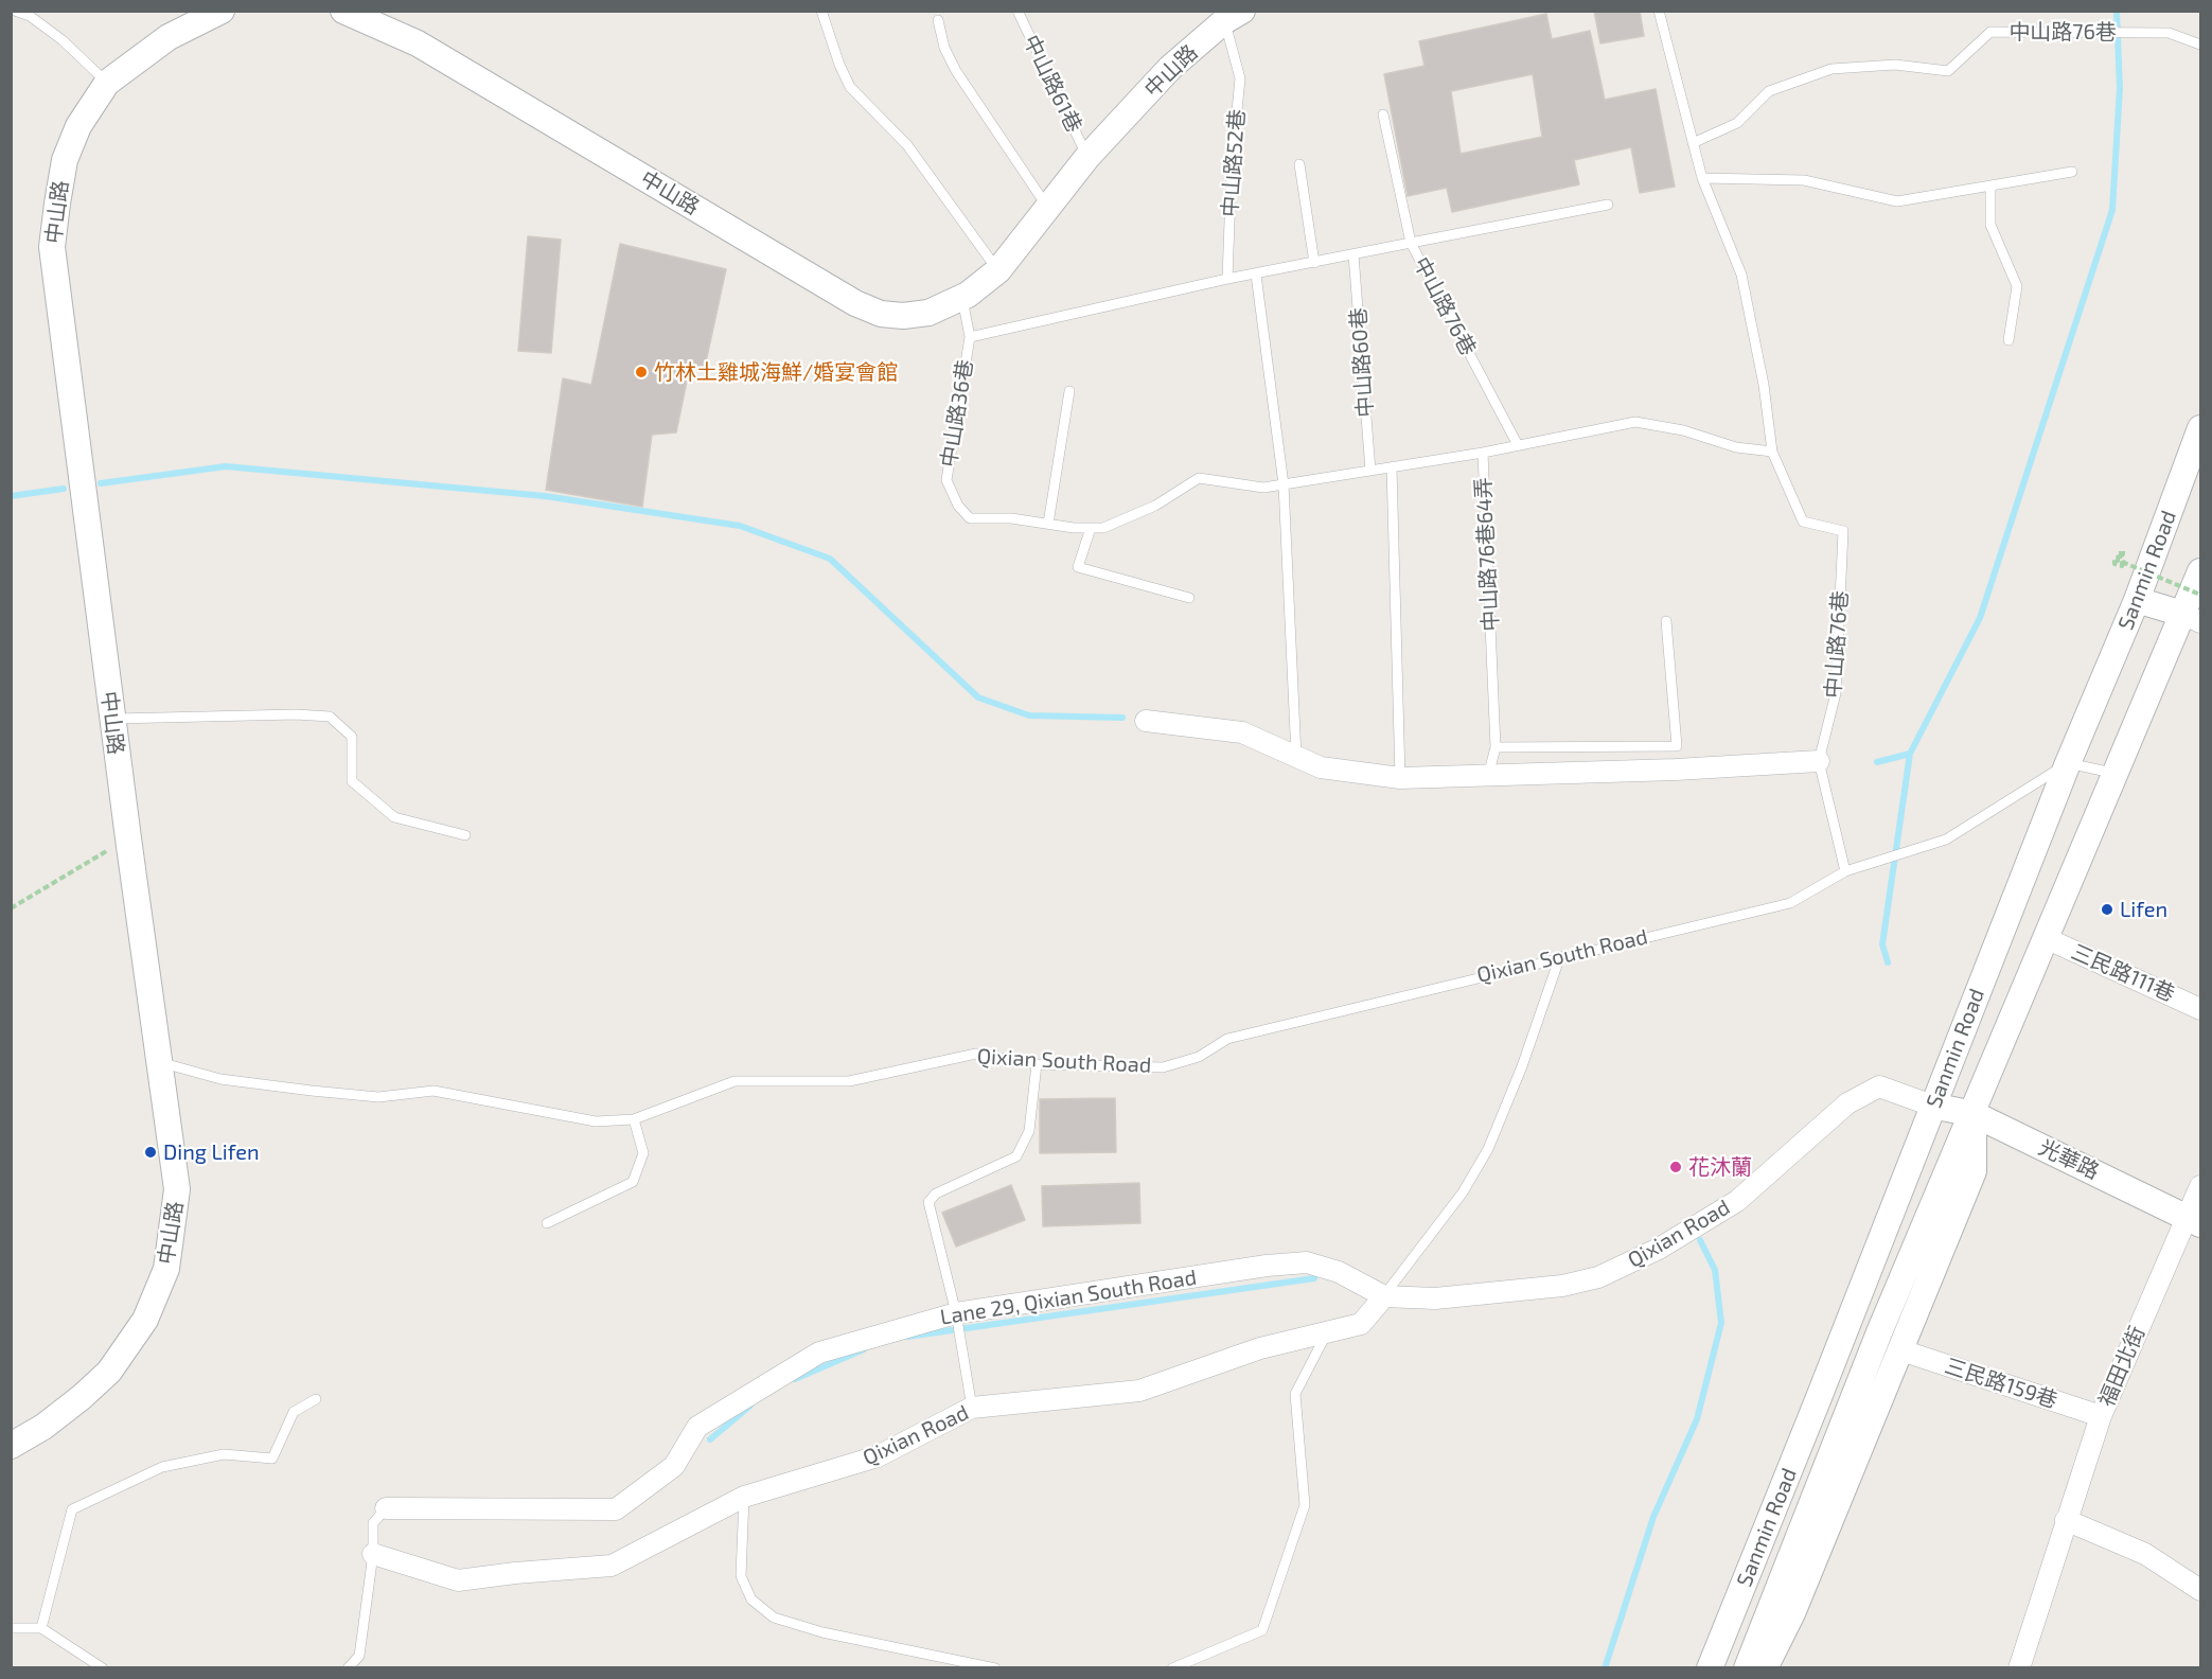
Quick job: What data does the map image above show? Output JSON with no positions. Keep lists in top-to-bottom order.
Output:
{
  "streets": {
    "street": [
      "中山路",
      "Sanmin Road",
      "三民路111巷",
      "光華路",
      "Qixian Road",
      "Lane 29, Qixian South Road",
      "福田北街",
      "三民路159巷"
    ],
    "lane": [
      "中山路76巷",
      "中山路61巷",
      "中山路52巷",
      "中山路60巷",
      "中山路36巷",
      "中山路76巷64弄",
      "Qixian South Road"
    ]
  },
  "crossings": [
    ["中山路76巷", "Qixian South Road"],
    ["中山路", "中山路61巷"],
    ["中山路", "中山路52巷"],
    ["中山路", "中山路36巷"],
    ["中山路", "Qixian South Road"],
    ["中山路52巷", "中山路36巷"],
    ["中山路60巷", "中山路76巷64弄"],
    ["中山路36巷", "中山路76巷64弄"],
    ["Sanmin Road", "Qixian South Road"],
    ["Sanmin Road", "三民路111巷"],
    ["Sanmin Road", "光華路"],
    ["Sanmin Road", "Qixian Road"],
    ["Sanmin Road", "三民路159巷"],
    ["Qixian South Road", "Qixian Road"],
    ["光華路", "Qixian Road"],
    ["光華路", "福田北街"],
    ["Qixian Road", "Lane 29, Qixian South Road"],
    ["福田北街", "三民路159巷"]
  ],
  "places": [
    "竹林土雞城海鮮/婚宴會館",
    "Lifen",
    "Ding Lifen",
    "花沐蘭"
  ]
}
